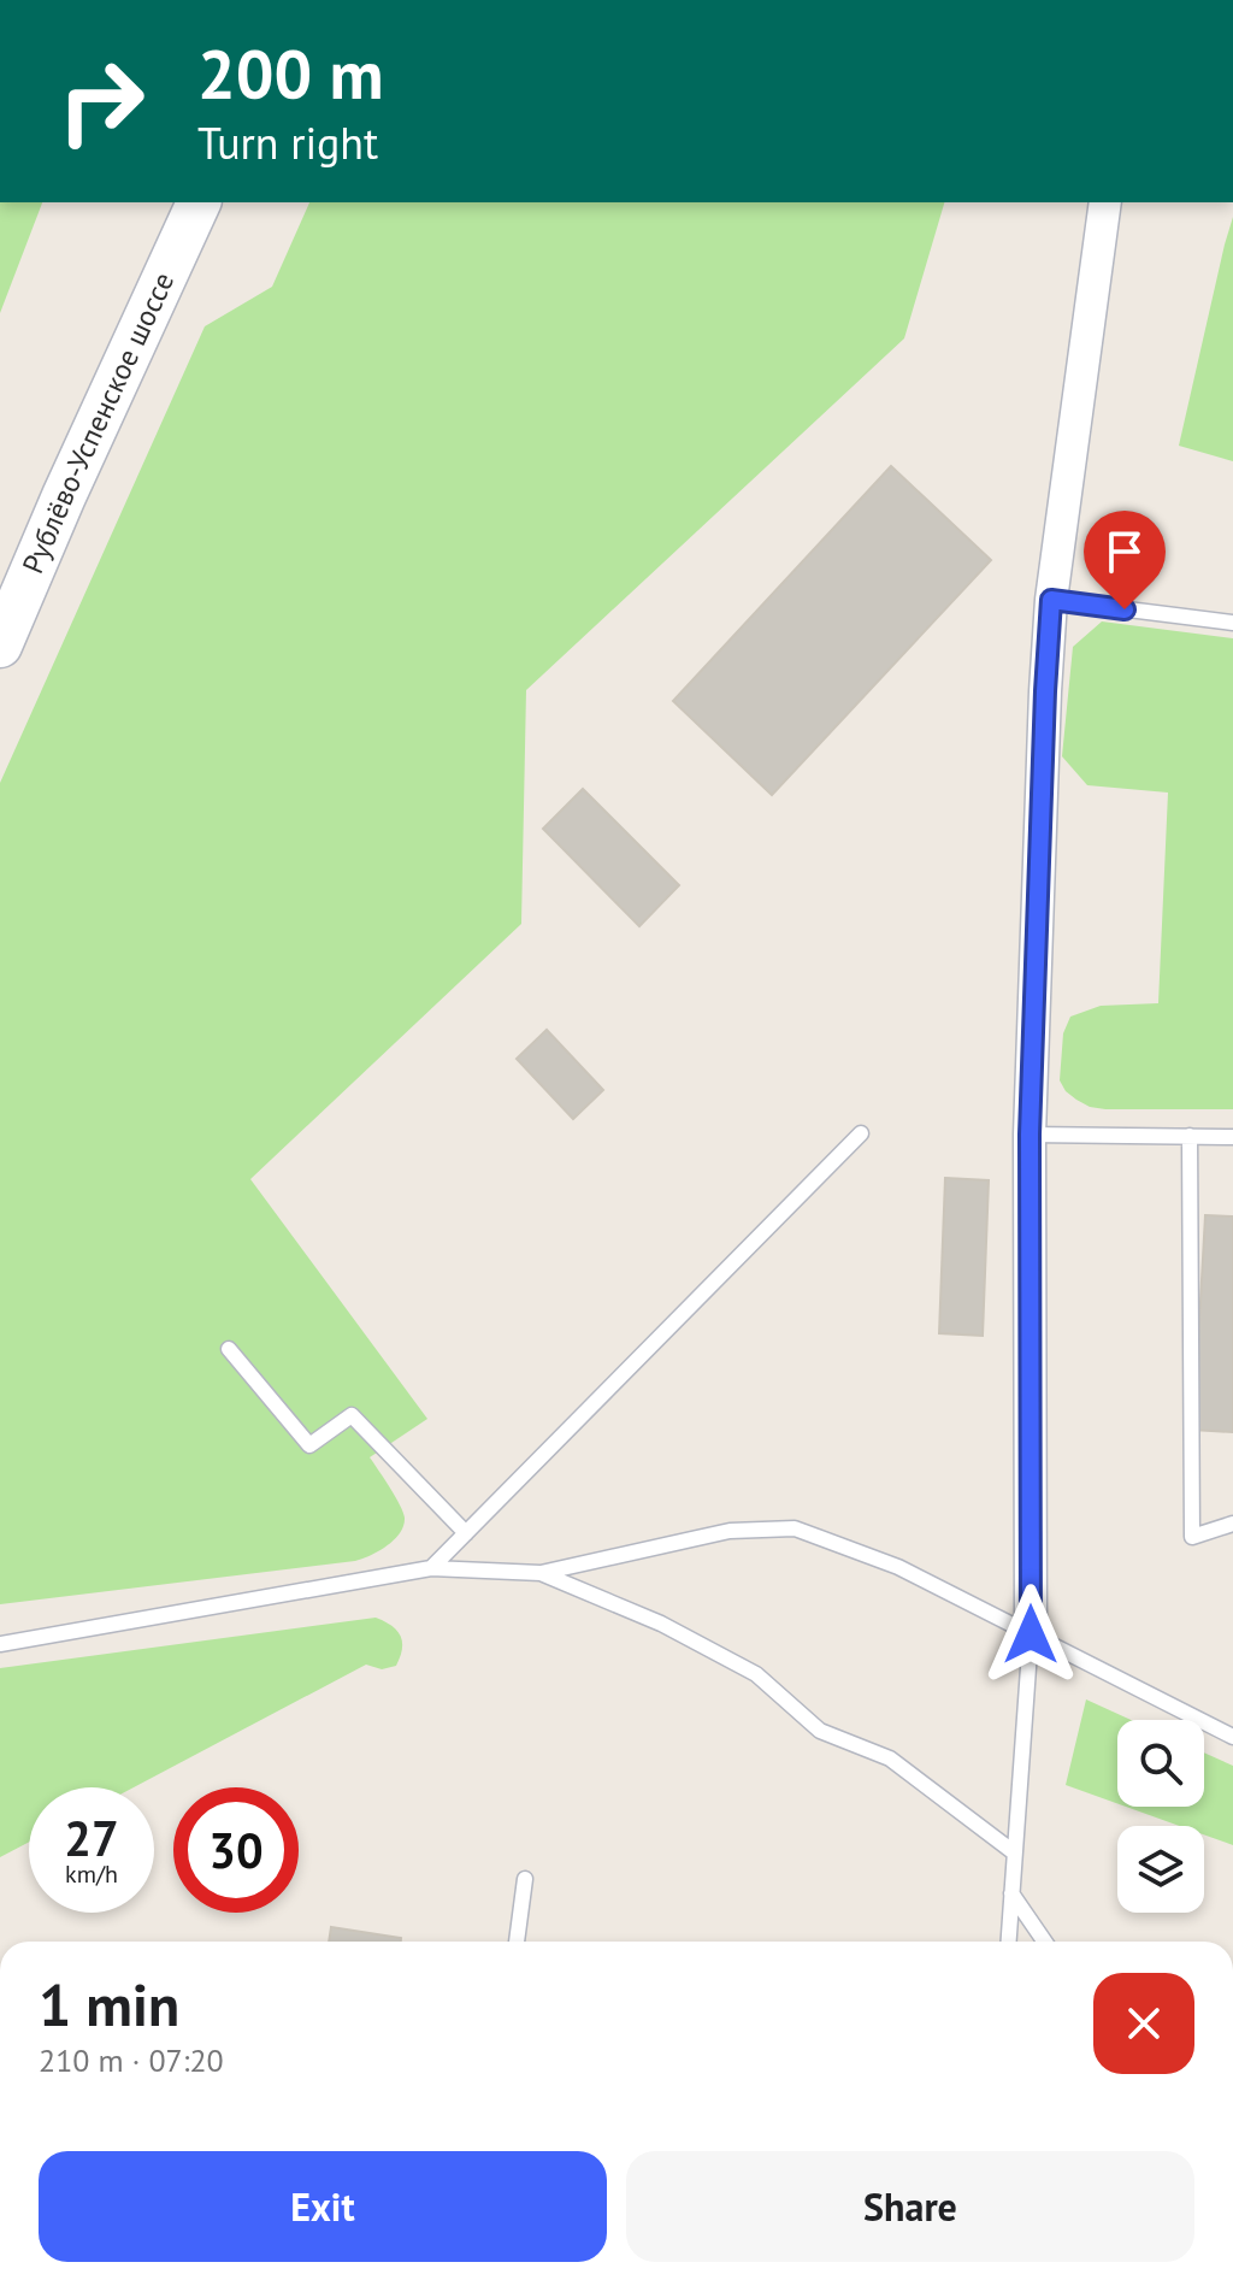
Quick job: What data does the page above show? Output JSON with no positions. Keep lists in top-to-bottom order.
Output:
{
  "streets": {
    "main road": ["Рублёво-Успенское шоссе"]
  },
  "page": {
    "turn": ["200 m", "Turn right"],
    "speed": "27 km/h",
    "limit": "30",
    "heading": ["1 min", "210 m · 07:20"],
    "buttons": ["Exit", "Share"]
  }
}
